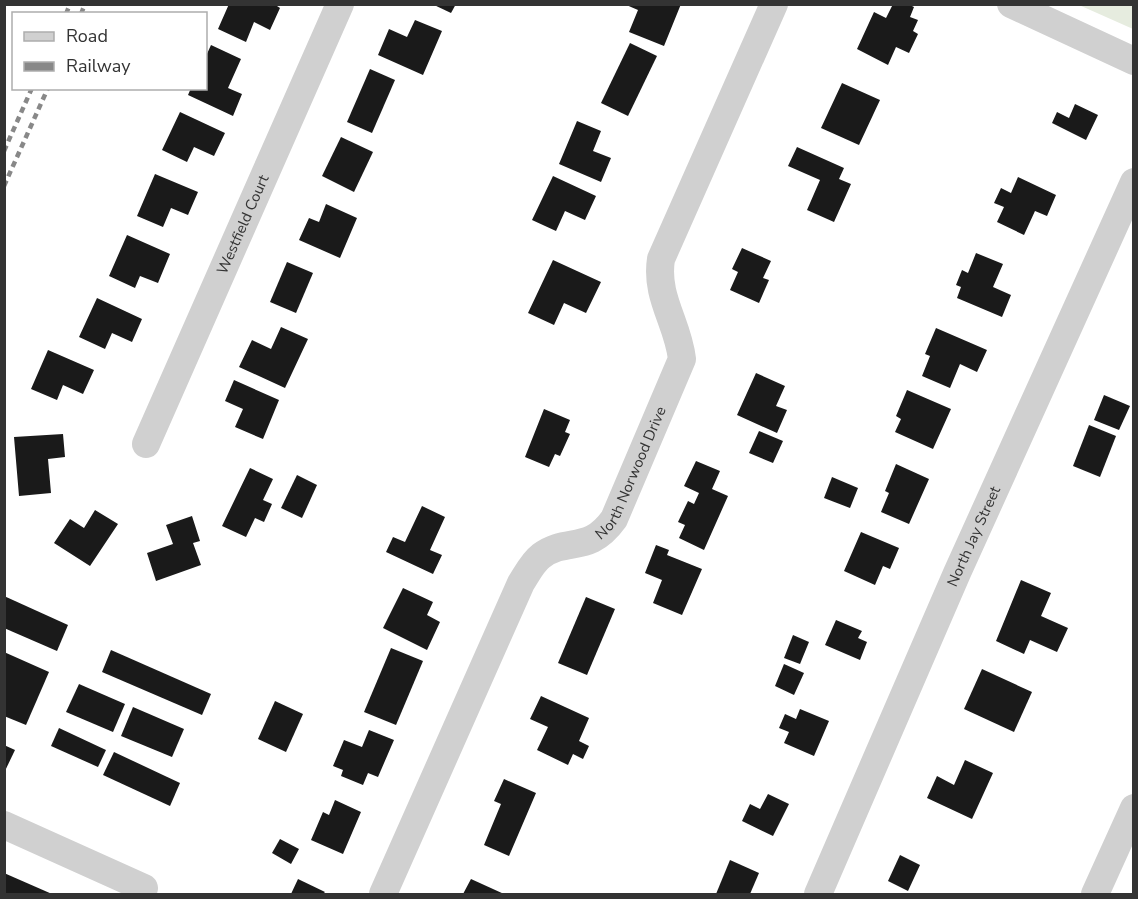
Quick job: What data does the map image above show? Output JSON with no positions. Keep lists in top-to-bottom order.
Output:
{
  "streets": {
    "street": ["Westfield Court", "North Norwood Drive", "North Jay Street"]
  },
  "legend": ["Road", "Railway"]
}
